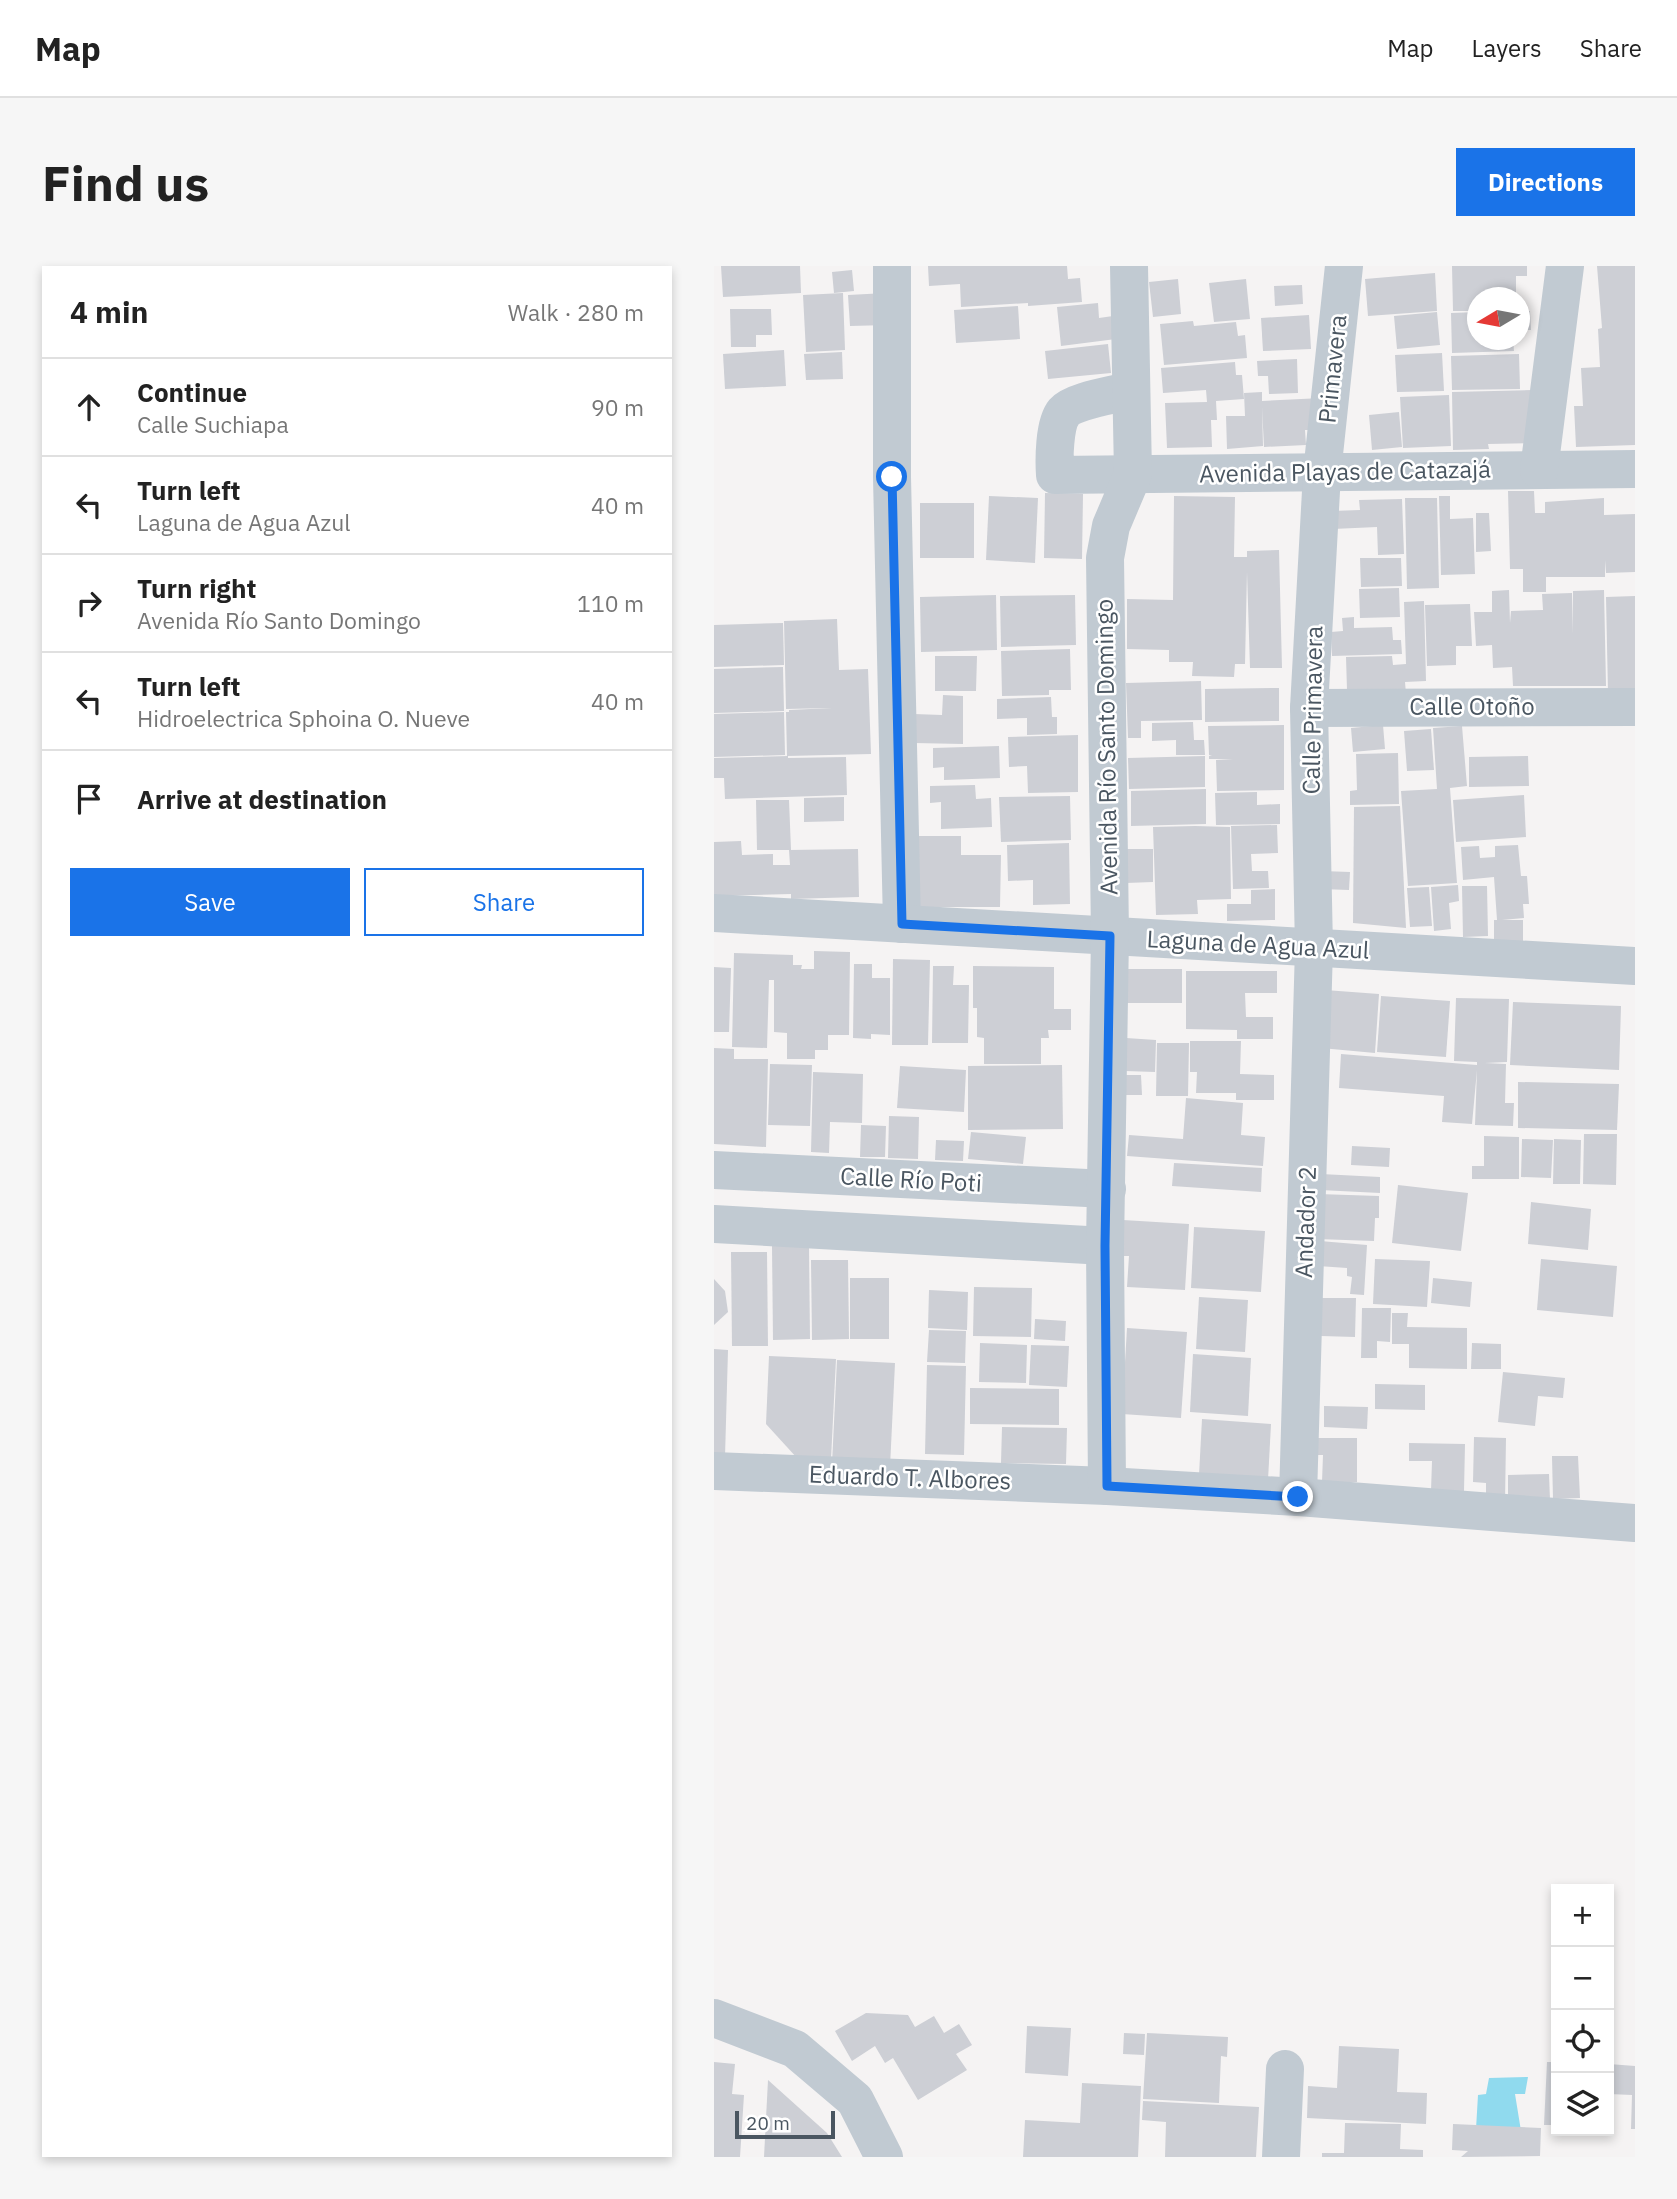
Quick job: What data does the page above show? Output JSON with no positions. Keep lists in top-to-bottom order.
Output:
{
  "streets": {
    "street": [
      "Primavera",
      "Avenida Playas de Catazajá",
      "Calle Otoño",
      "Calle Primavera",
      "Avenida Río Santo Domingo",
      "Laguna de Agua Azul",
      "Calle Río Poti",
      "Andador 2",
      "Eduardo T. Albores"
    ]
  },
  "crossings": [
    ["Primavera", "Avenida Playas de Catazajá"],
    ["Primavera", "Calle Primavera"],
    ["Avenida Playas de Catazajá", "Calle Primavera"],
    ["Avenida Playas de Catazajá", "Avenida Río Santo Domingo"],
    ["Calle Otoño", "Calle Primavera"],
    ["Calle Primavera", "Laguna de Agua Azul"],
    ["Calle Primavera", "Andador 2"],
    ["Avenida Río Santo Domingo", "Laguna de Agua Azul"],
    ["Avenida Río Santo Domingo", "Calle Río Poti"],
    ["Avenida Río Santo Domingo", "Eduardo T. Albores"],
    ["Laguna de Agua Azul", "Andador 2"],
    ["Andador 2", "Eduardo T. Albores"]
  ],
  "scale_bar": "20 m",
  "north": "left",
  "page": {
    "header": "Map",
    "nav": ["Map", "Layers", "Share"],
    "buttons": [
      "Directions",
      ["Save", "Share"]
    ],
    "title": "Find us",
    "heading": ["4 min", "Walk · 280 m"],
    "list": [
      ["Continue", "Calle Suchiapa", "90 m"],
      ["Turn left", "Laguna de Agua Azul", "40 m"],
      ["Turn right", "Avenida Río Santo Domingo", "110 m"],
      ["Turn left", "Hidroelectrica Sphoina O. Nueve", "40 m"],
      "Arrive at destination"
    ],
    "map_buttons": ["+", "−"],
    "scale": "20 m"
  }
}
